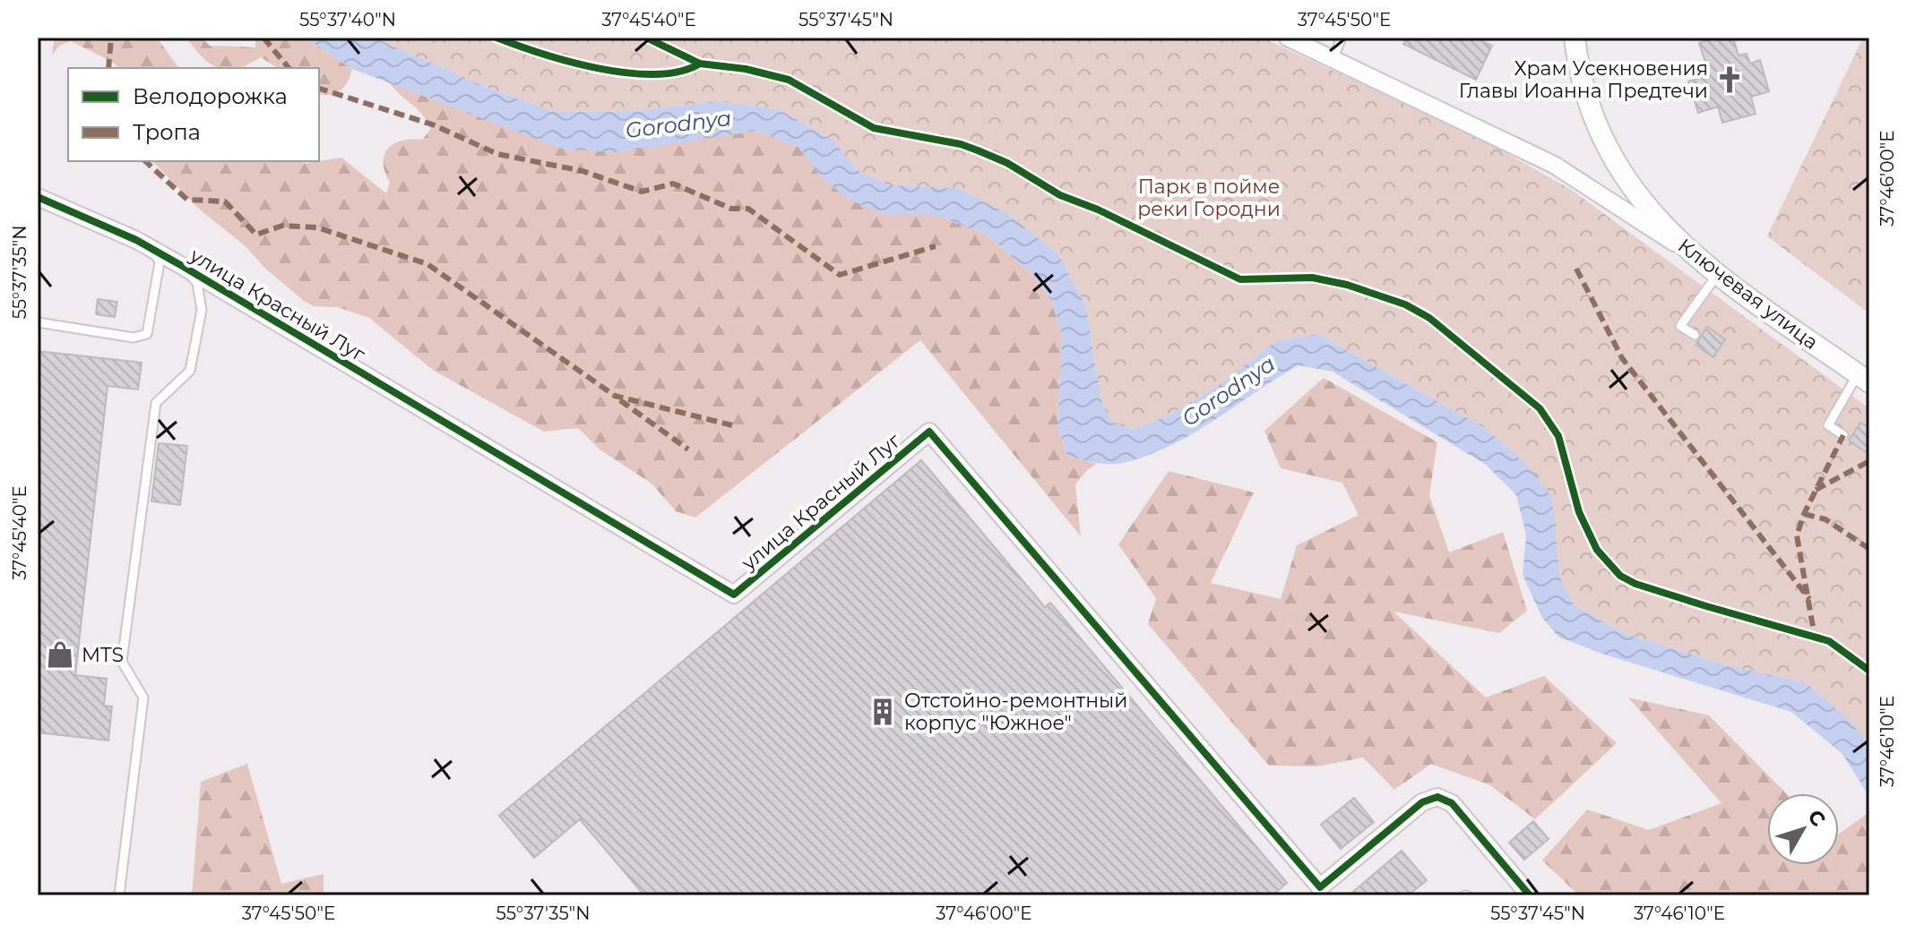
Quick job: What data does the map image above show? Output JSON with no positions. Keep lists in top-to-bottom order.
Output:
{
  "streets": {
    "street": ["Ключевая улица", "улица Красный Луг"]
  },
  "water": ["Gorodnya"],
  "parks": ["Парк в пойме реки Городни"],
  "places": {
    "church": ["Храм Усекновения Главы Иоанна Предтечи"],
    "shop": ["MTS"],
    "building": ["Отстойно-ремонтный корпус \"Южное\""]
  },
  "legend": ["Велодорожка", "Тропа"],
  "north": "top right",
  "coordinates": [
    "55°37'40\"N",
    "37°45'40\"E",
    "55°37'45\"N",
    "37°45'50\"E",
    "37°46'00\"E",
    "55°37'35\"N",
    "37°46'10\"E"
  ]
}
